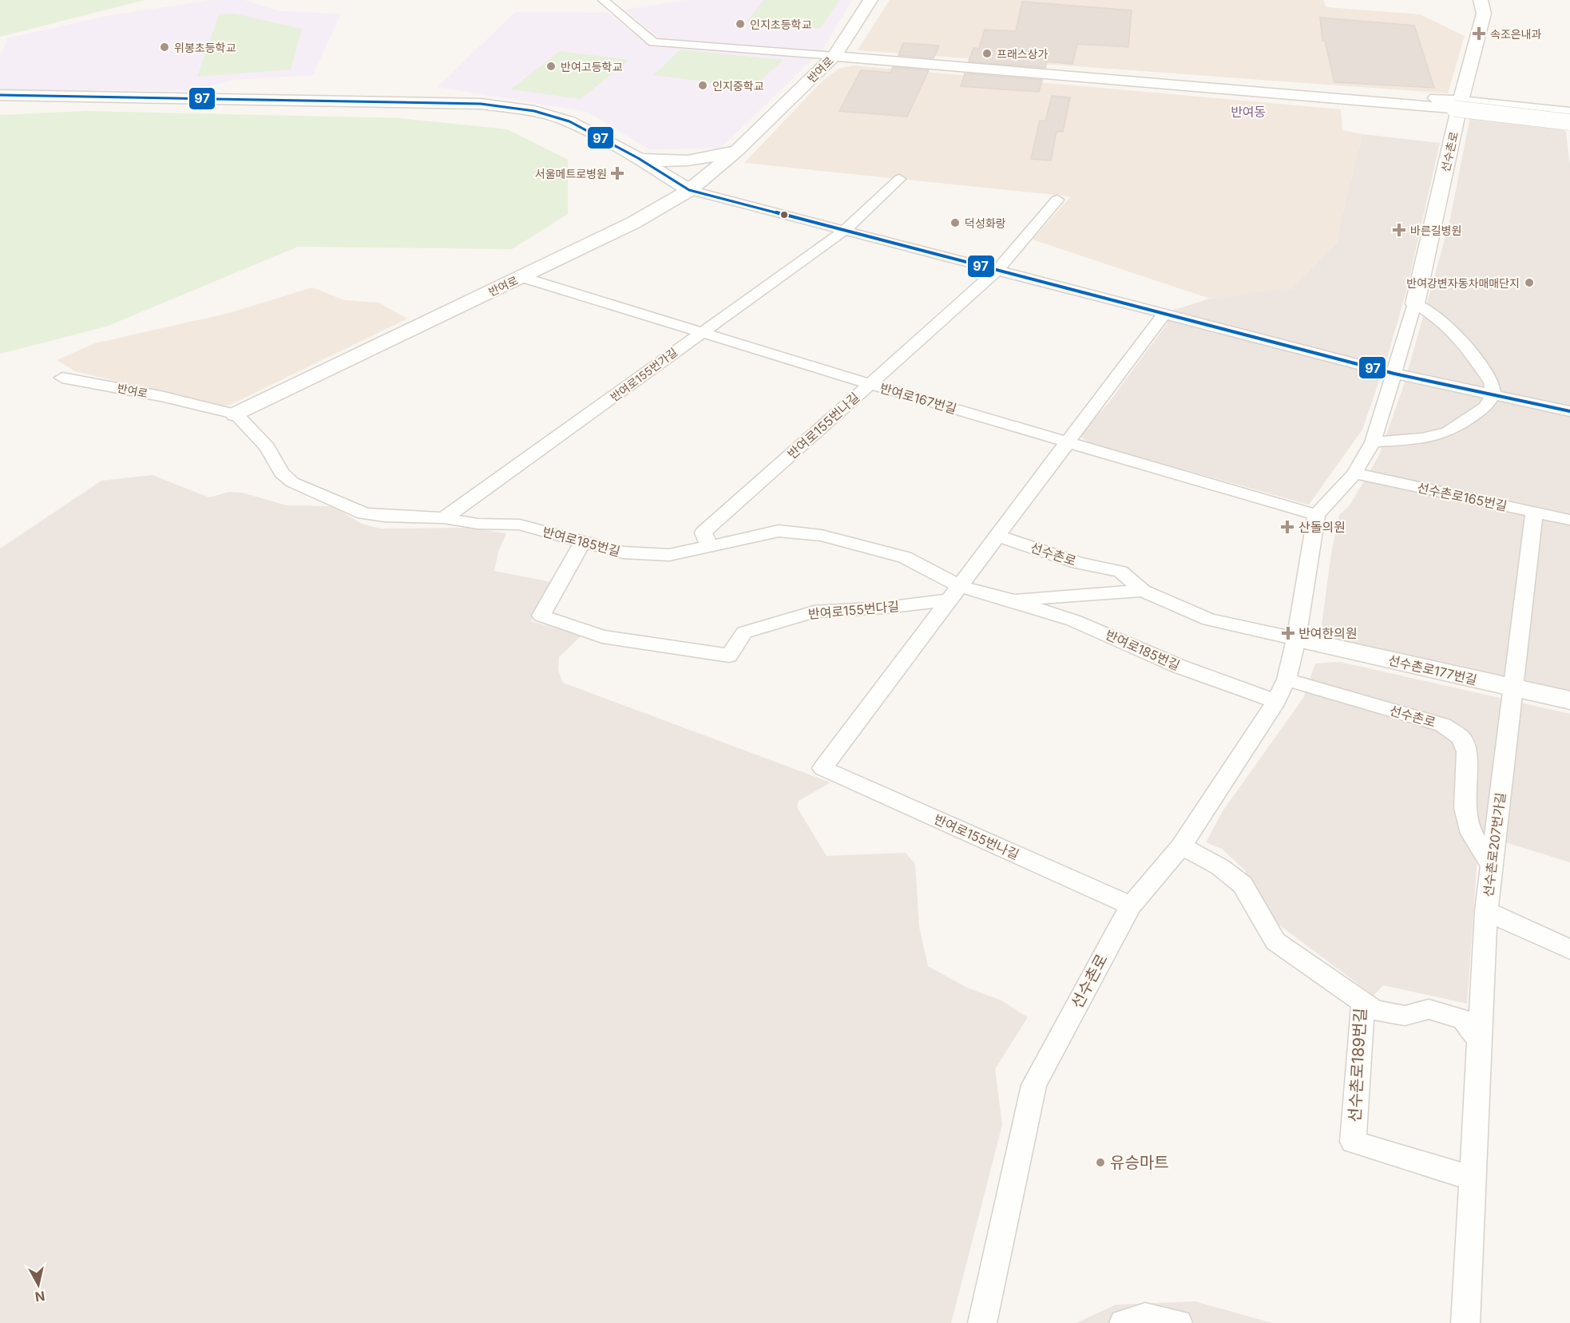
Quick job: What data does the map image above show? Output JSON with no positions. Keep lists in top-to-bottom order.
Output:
{
  "streets": {
    "main road": ["반여로", "선수촌로", "선수촌로177번길"],
    "street": [
      "반여로155번가길",
      "반여로167번길",
      "반여로155번나길",
      "선수촌로165번길",
      "반여로185번길",
      "반여로155번다길",
      "선수촌로207번가길",
      "선수촌로189번길"
    ]
  },
  "crossings": [
    ["반여로", "반여로167번길"],
    ["반여로", "반여로185번길"],
    ["선수촌로", "반여로167번길"],
    ["선수촌로", "반여로155번나길"],
    ["선수촌로", "선수촌로165번길"],
    ["선수촌로", "반여로185번길"],
    ["선수촌로", "선수촌로177번길"],
    ["선수촌로", "선수촌로207번가길"],
    ["선수촌로", "선수촌로189번길"],
    ["반여로155번가길", "반여로167번길"],
    ["반여로155번가길", "반여로185번길"],
    ["반여로167번길", "반여로155번나길"],
    ["반여로155번나길", "반여로185번길"],
    ["반여로155번나길", "반여로155번다길"],
    ["선수촌로165번길", "선수촌로207번가길"],
    ["반여로185번길", "반여로155번다길"],
    ["선수촌로177번길", "선수촌로207번가길"],
    ["선수촌로207번가길", "선수촌로189번길"]
  ],
  "districts": ["반여동"],
  "places": {
    "other": [
      "인지초등학교",
      "위봉초등학교",
      "프래스상가",
      "반여고등학교",
      "인지중학교",
      "덕성화랑",
      "반여강변자동차매매단지",
      "유승마트"
    ],
    "health": [
      "속조은내과",
      "서울메트로병원",
      "바른길병원",
      "산돌의원",
      "반여한의원"
    ]
  },
  "lines": ["transit line 97"],
  "north": "bottom"
}
